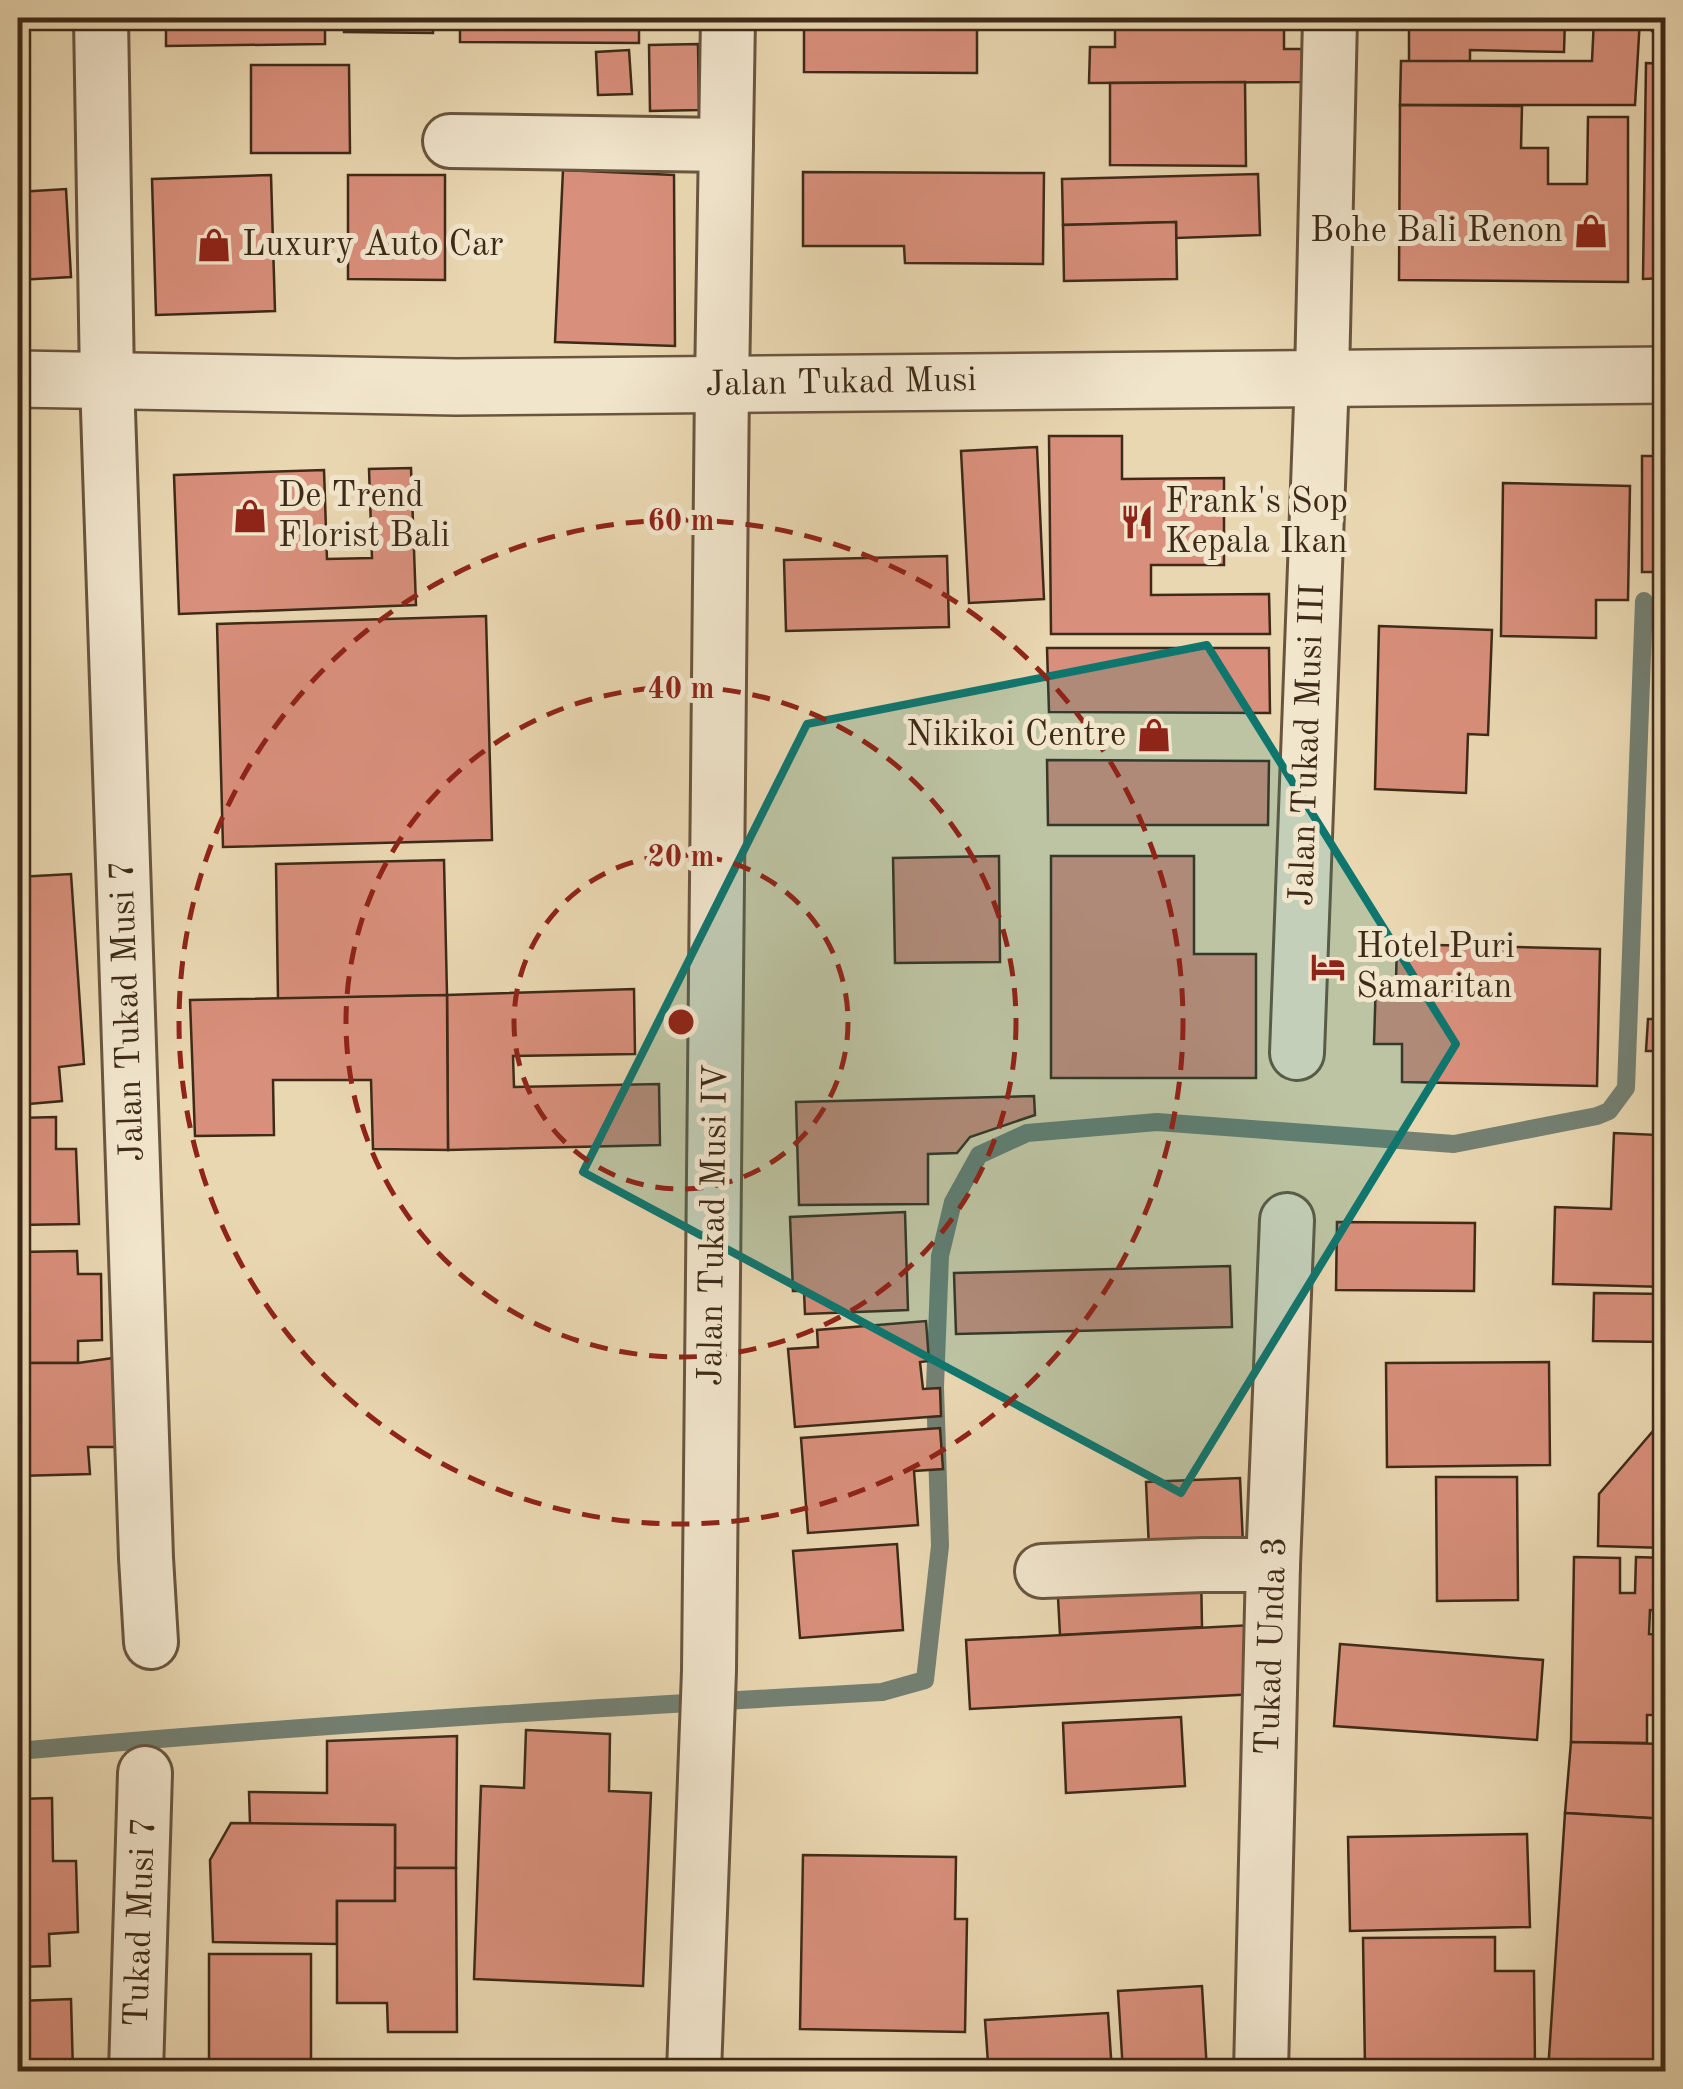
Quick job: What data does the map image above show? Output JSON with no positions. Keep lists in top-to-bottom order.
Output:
{
  "streets": {
    "street": [
      "Jalan Tukad Musi",
      "Jalan Tukad Musi III",
      "Jalan Tukad Musi 7",
      "Jalan Tukad Musi IV",
      "Tukad Unda 3",
      "Tukad Musi 7"
    ]
  },
  "crossings": [
    ["Jalan Tukad Musi", "Jalan Tukad Musi III"],
    ["Jalan Tukad Musi", "Jalan Tukad Musi 7"],
    ["Jalan Tukad Musi", "Jalan Tukad Musi IV"]
  ],
  "places": {
    "shop": [
      "Bohe Bali Renon",
      "Luxury Auto Car",
      "De Trend Florist Bali",
      "Nikikoi Centre"
    ],
    "restaurant": ["Frank's Sop Kepala Ikan"],
    "hotel": ["Hotel Puri Samaritan"]
  },
  "rings": ["60 m", "40 m", "20 m"]
}
